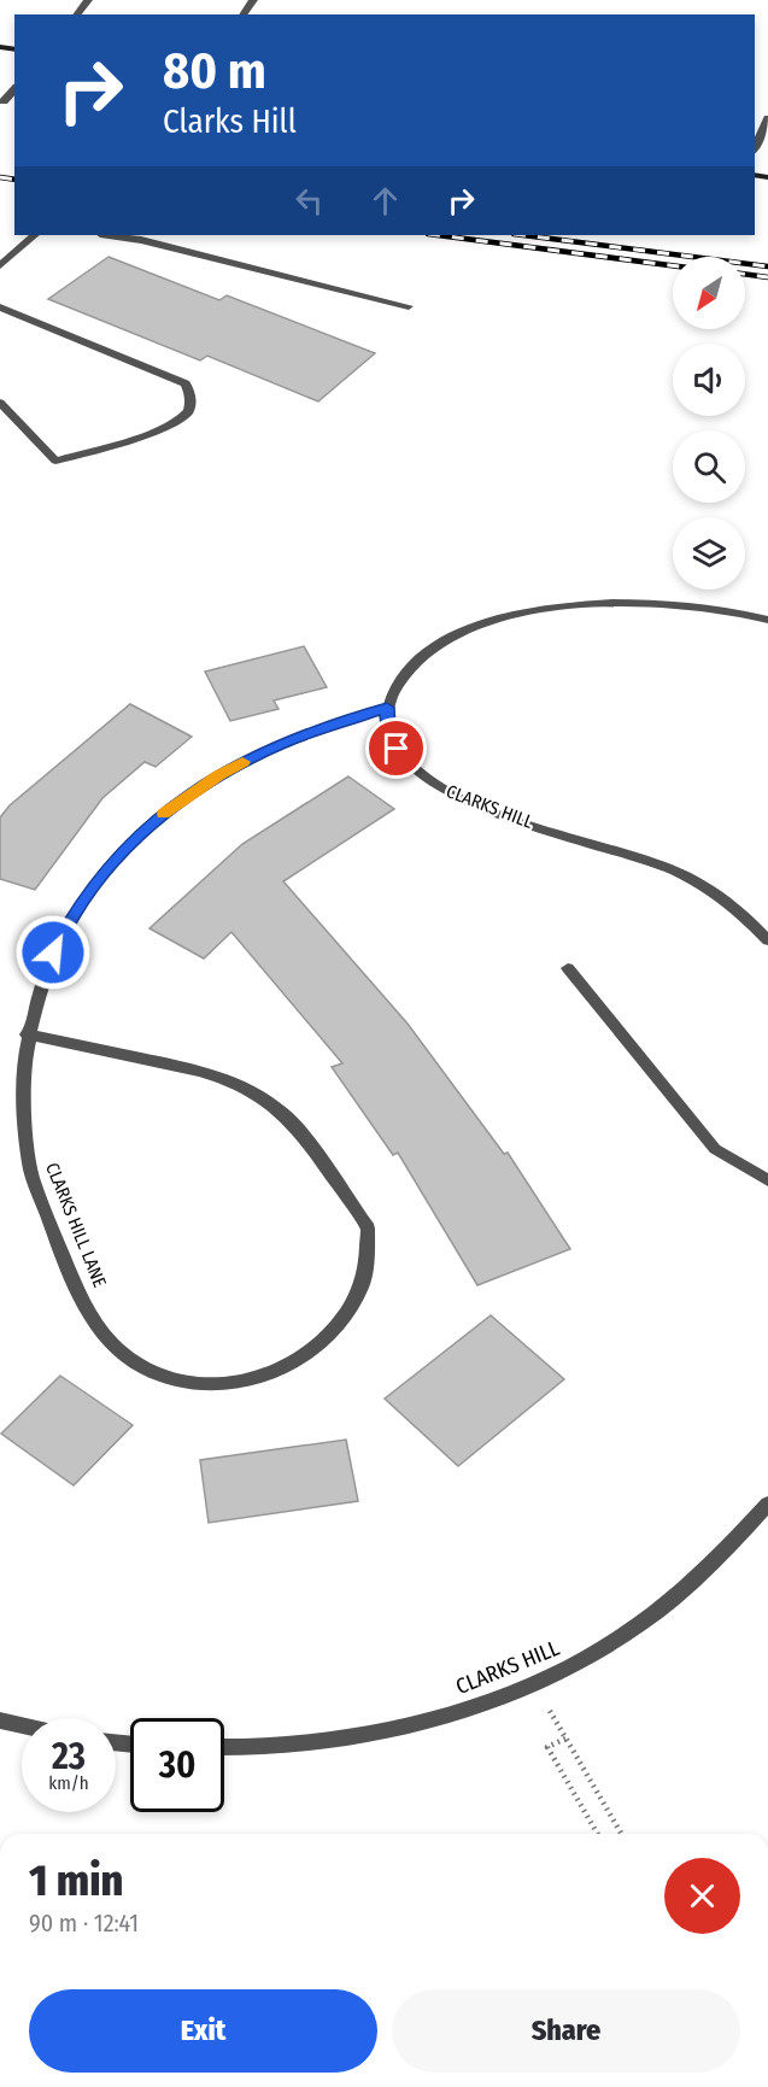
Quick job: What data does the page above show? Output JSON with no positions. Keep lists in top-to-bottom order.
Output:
{
  "streets": {
    "street": ["CLARKS HILL", "CLARKS HILL LANE"]
  },
  "crossings": [
    ["CLARKS HILL", "CLARKS HILL LANE"]
  ],
  "north": "bottom left",
  "page": {
    "turn": ["80 m", "Clarks Hill"],
    "speed": "23 km/h",
    "limit": "30",
    "heading": ["1 min", "90 m · 12:41"],
    "buttons": ["Exit", "Share"]
  }
}
